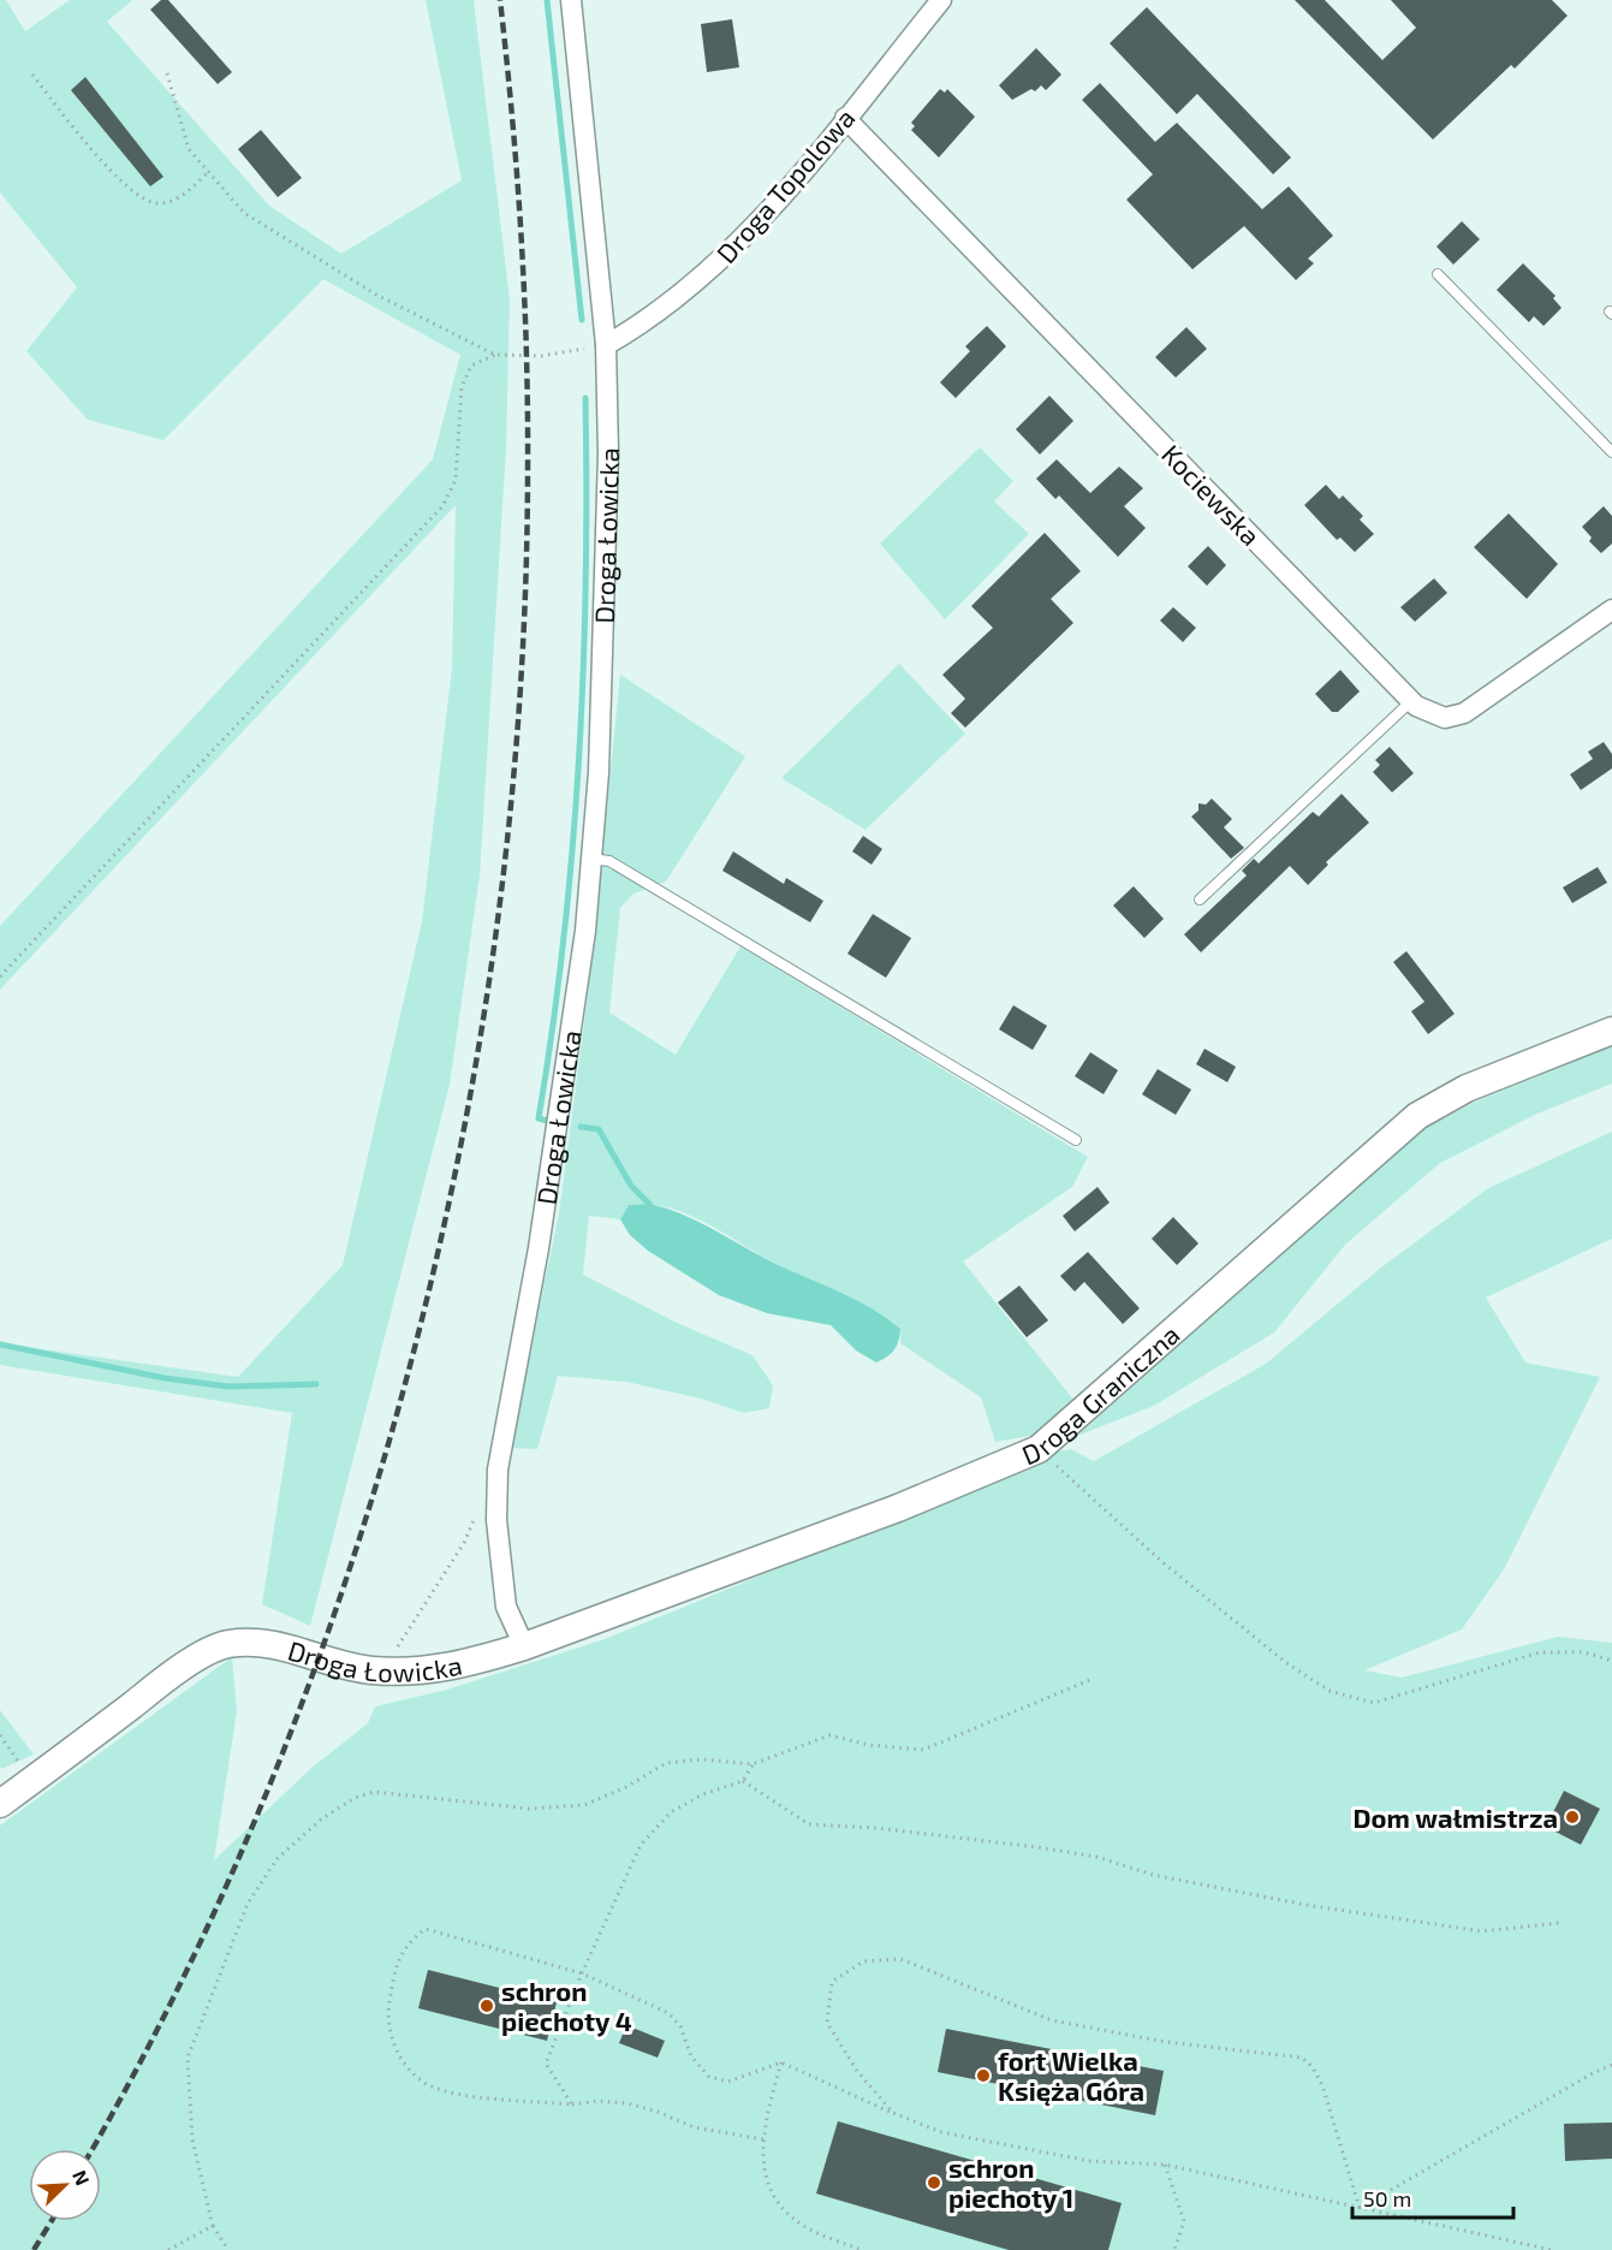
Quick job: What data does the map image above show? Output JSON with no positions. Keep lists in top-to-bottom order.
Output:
{
  "streets": {
    "street": [
      "Droga Topolowa",
      "Kociewska",
      "Droga Łowicka",
      "Droga Graniczna"
    ]
  },
  "crossings": [
    ["Droga Topolowa", "Kociewska"],
    ["Droga Topolowa", "Droga Łowicka"],
    ["Droga Łowicka", "Droga Graniczna"]
  ],
  "places": [
    "Dom wałmistrza",
    "schron piechoty 4",
    "fort Wielka Księża Góra",
    "schron piechoty 1"
  ],
  "scale_bar": "50 m",
  "north": "top right"
}
